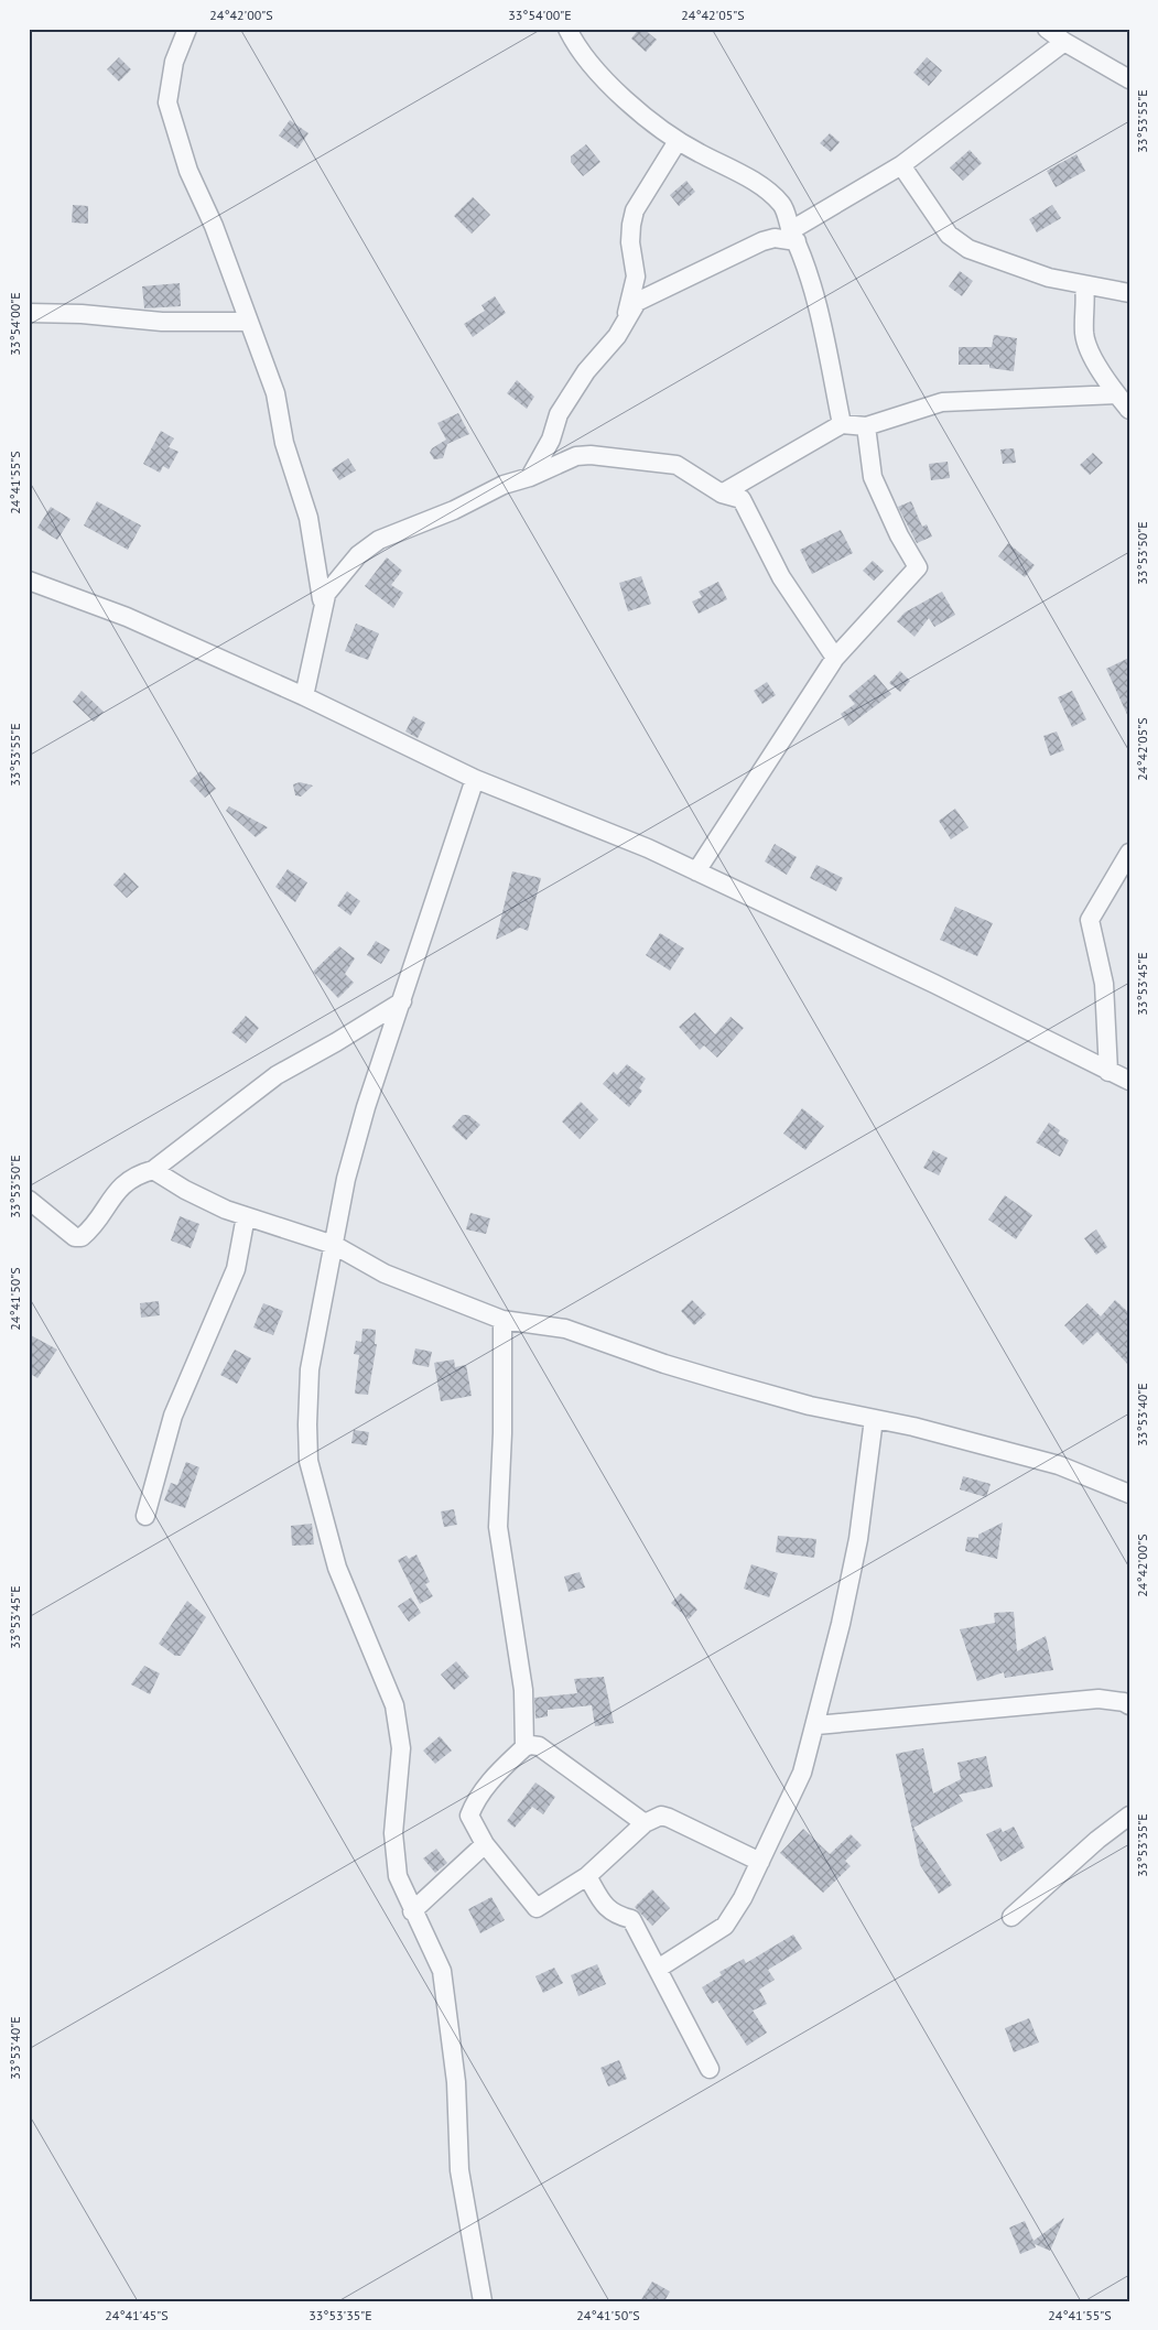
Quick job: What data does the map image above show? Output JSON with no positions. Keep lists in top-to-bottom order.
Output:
{
  "coordinates": [
    "24°42'00\"S",
    "33°54'00\"E",
    "24°42'05\"S",
    "33°53'55\"E",
    "24°41'55\"S",
    "33°53'50\"E",
    "33°53'45\"E",
    "24°41'50\"S",
    "33°53'40\"E",
    "33°53'35\"E",
    "24°41'45\"S"
  ]
}
